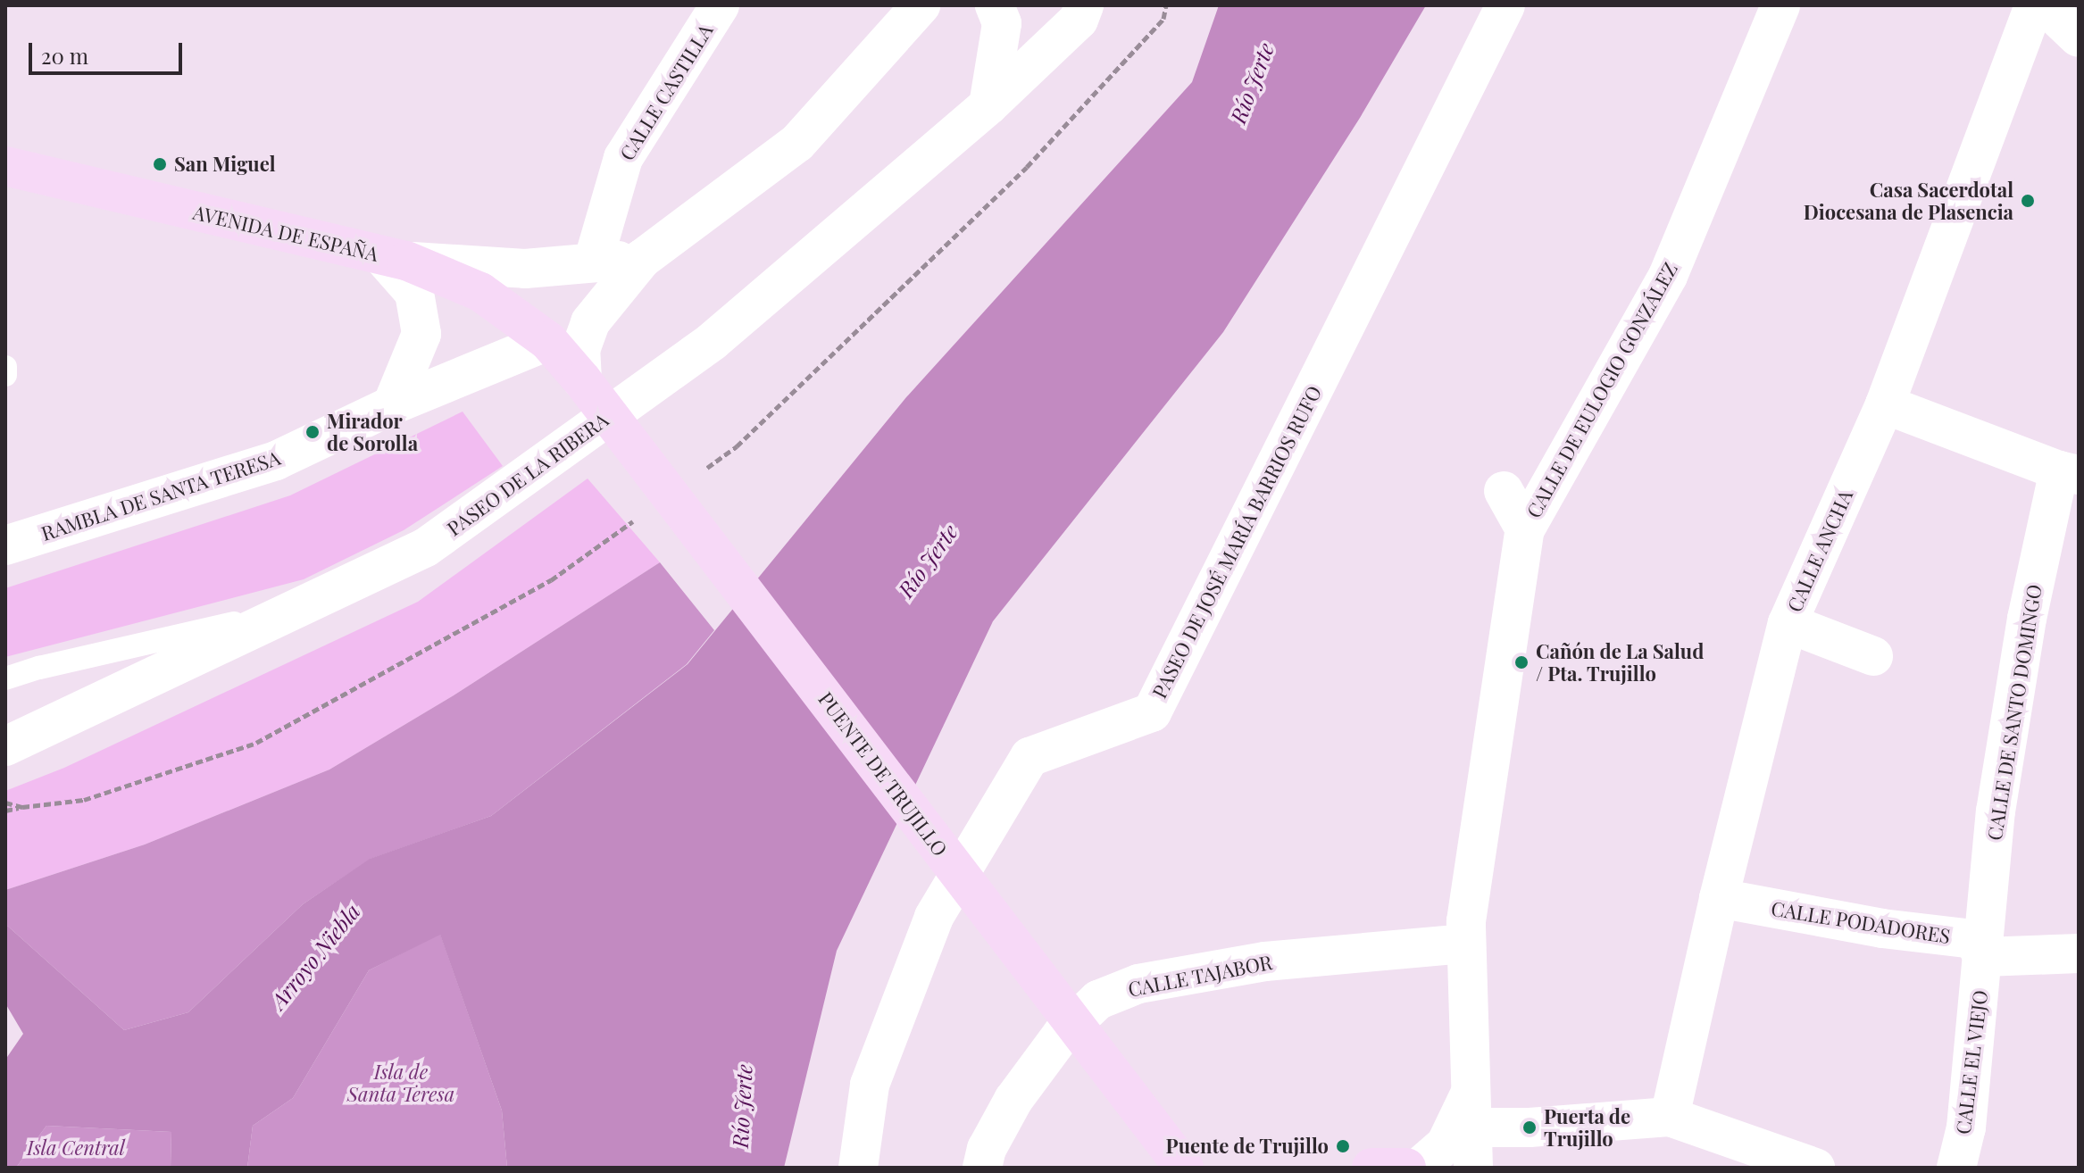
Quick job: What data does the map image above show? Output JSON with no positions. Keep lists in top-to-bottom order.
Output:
{
  "streets": {
    "main road": ["AVENIDA DE ESPAÑA", "PUENTE DE TRUJILLO"],
    "street": [
      "CALLE CASTILLA",
      "CALLE DE EULOGIO GONZÁLEZ",
      "PASEO DE LA RIBERA",
      "RAMBLA DE SANTA TERESA",
      "PASEO DE JOSÉ MARÍA BARRIOS RUFO",
      "CALLE ANCHA",
      "CALLE DE SANTO DOMINGO",
      "CALLE PODADORES",
      "CALLE TAJABOR",
      "CALLE EL VIEJO"
    ]
  },
  "crossings": [
    ["AVENIDA DE ESPAÑA", "RAMBLA DE SANTA TERESA"],
    ["AVENIDA DE ESPAÑA", "PUENTE DE TRUJILLO"],
    ["CALLE DE EULOGIO GONZÁLEZ", "CALLE TAJABOR"],
    ["CALLE ANCHA", "CALLE PODADORES"],
    ["CALLE DE SANTO DOMINGO", "CALLE PODADORES"],
    ["CALLE DE SANTO DOMINGO", "CALLE EL VIEJO"],
    ["CALLE PODADORES", "CALLE EL VIEJO"]
  ],
  "water": ["Río Jerte", "Arroyo Niebla"],
  "parks": ["Isla de Santa Teresa", "Isla Central"],
  "places": [
    "San Miguel",
    "Casa Sacerdotal Diocesana de Plasencia",
    "Mirador de Sorolla",
    "Cañón de La Salud / Pta. Trujillo",
    "Puerta de Trujillo",
    "Puente de Trujillo"
  ],
  "scale_bar": "20 m"
}
